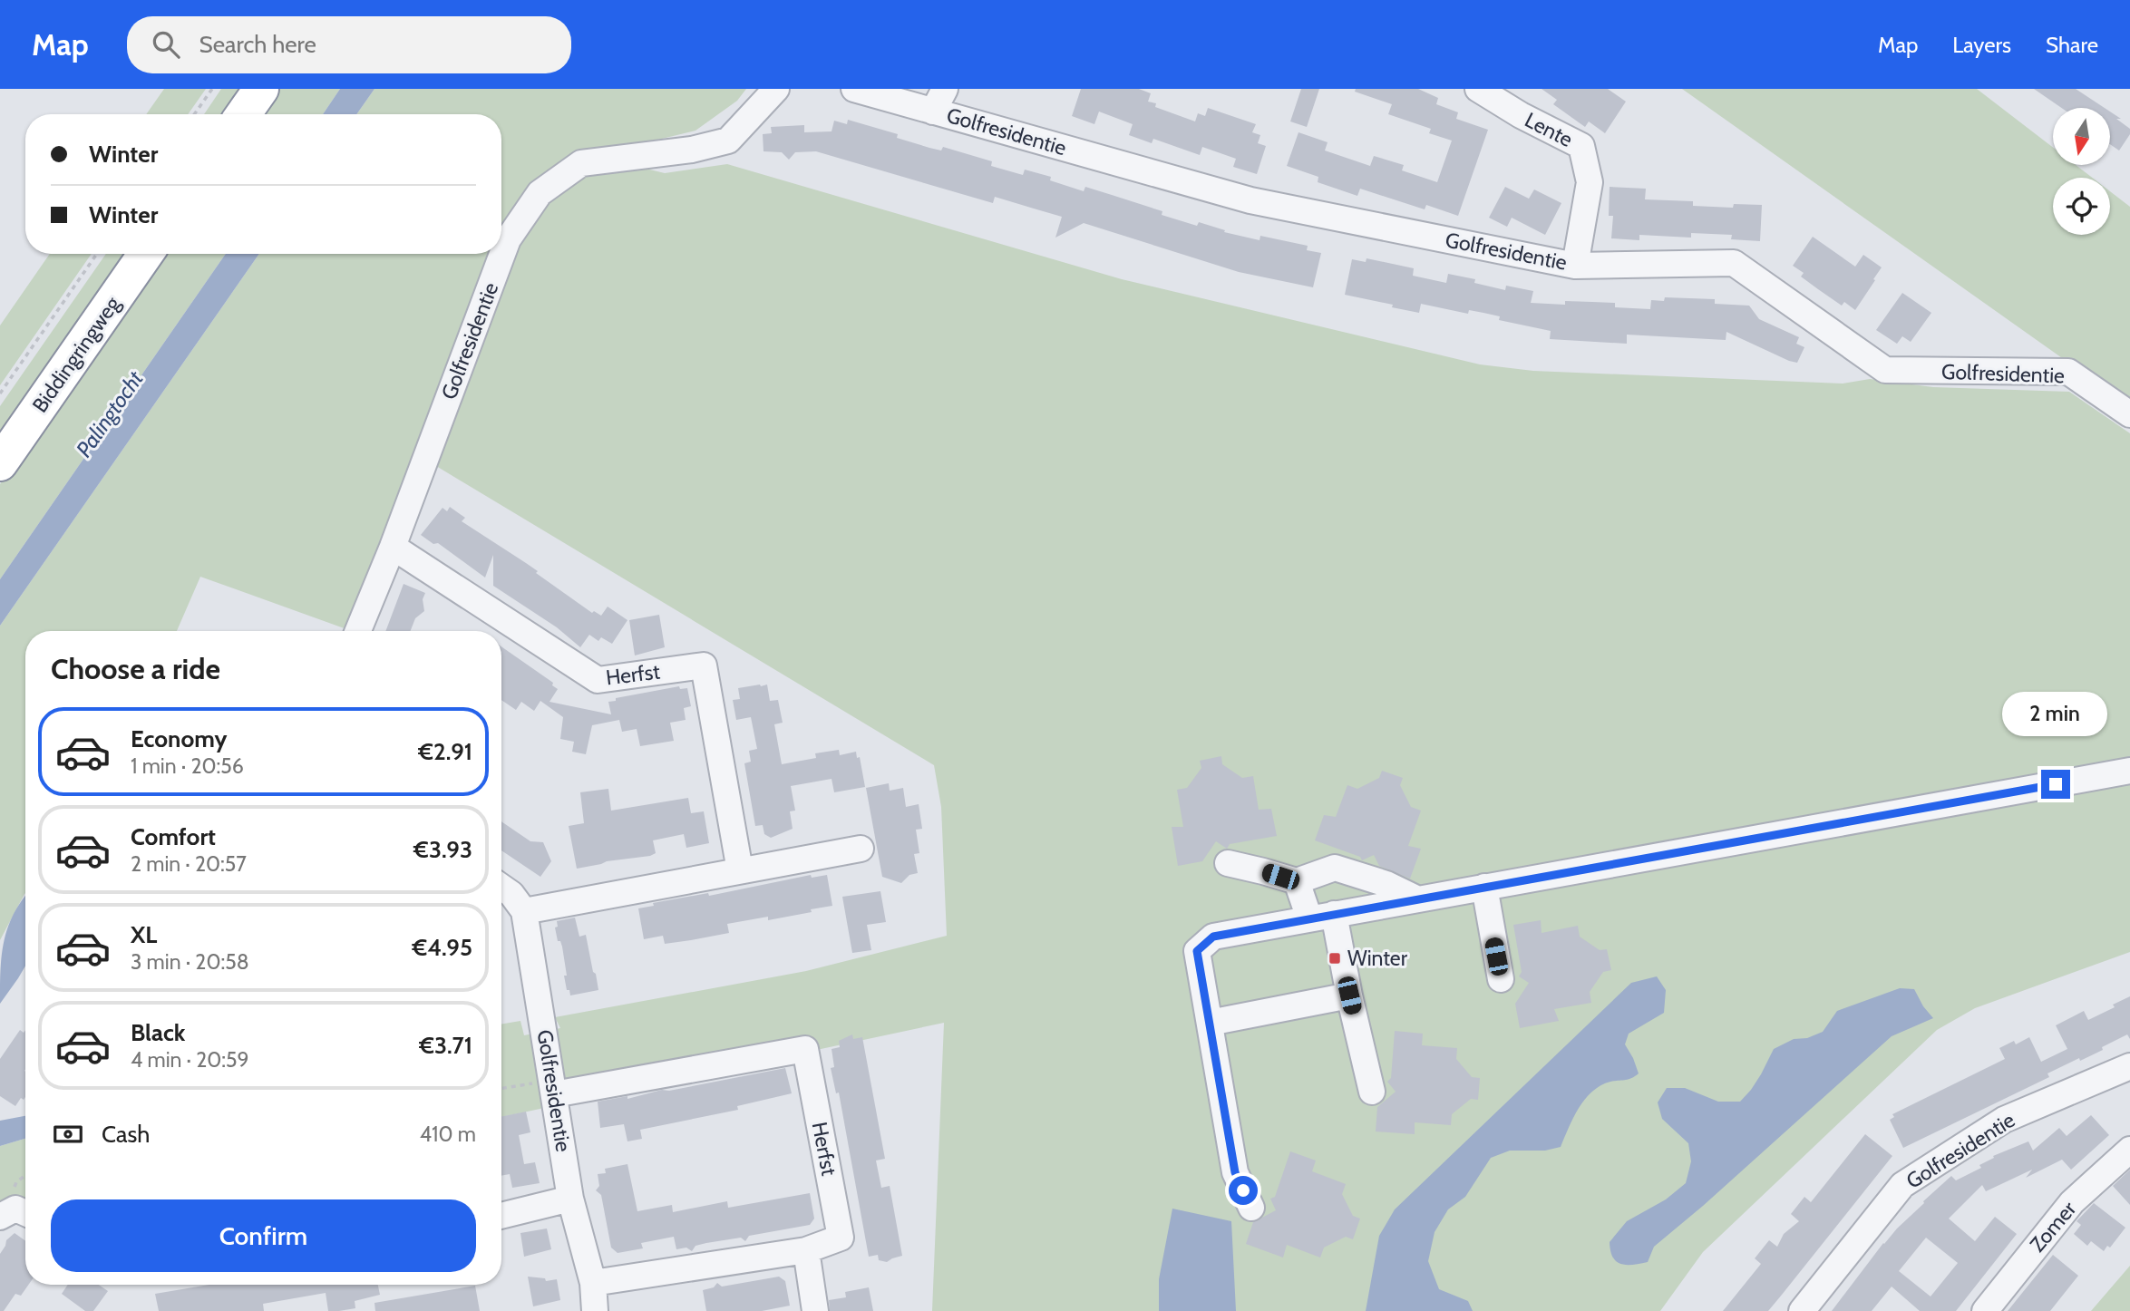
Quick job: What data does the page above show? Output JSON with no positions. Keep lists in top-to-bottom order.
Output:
{
  "streets": {
    "highway": ["Biddingringweg"],
    "street": [
      "Lente",
      "Golfresidentie",
      "Herfst",
      "Zomer"
    ]
  },
  "crossings": [
    ["Lente", "Golfresidentie"],
    ["Golfresidentie", "Herfst"]
  ],
  "water": ["Palingtocht"],
  "places": {
    "transit": ["Winter"]
  },
  "north": "bottom",
  "page": {
    "header": "Map",
    "search": "Search here",
    "nav": ["Map", "Layers", "Share"],
    "banner": ["Winter", "Winter"],
    "heading": "Choose a ride",
    "bubble": "2 min",
    "list": [
      {
        "name": "Economy",
        "note": "1 min · 20:56",
        "value": "€2.91"
      },
      {
        "name": "Comfort",
        "note": "2 min · 20:57",
        "value": "€3.93"
      },
      {
        "name": "XL",
        "note": "3 min · 20:58",
        "value": "€4.95"
      },
      {
        "name": "Black",
        "note": "4 min · 20:59",
        "value": "€3.71"
      }
    ],
    "pay": ["Cash", "410 m"],
    "buttons": "Confirm"
  }
}
